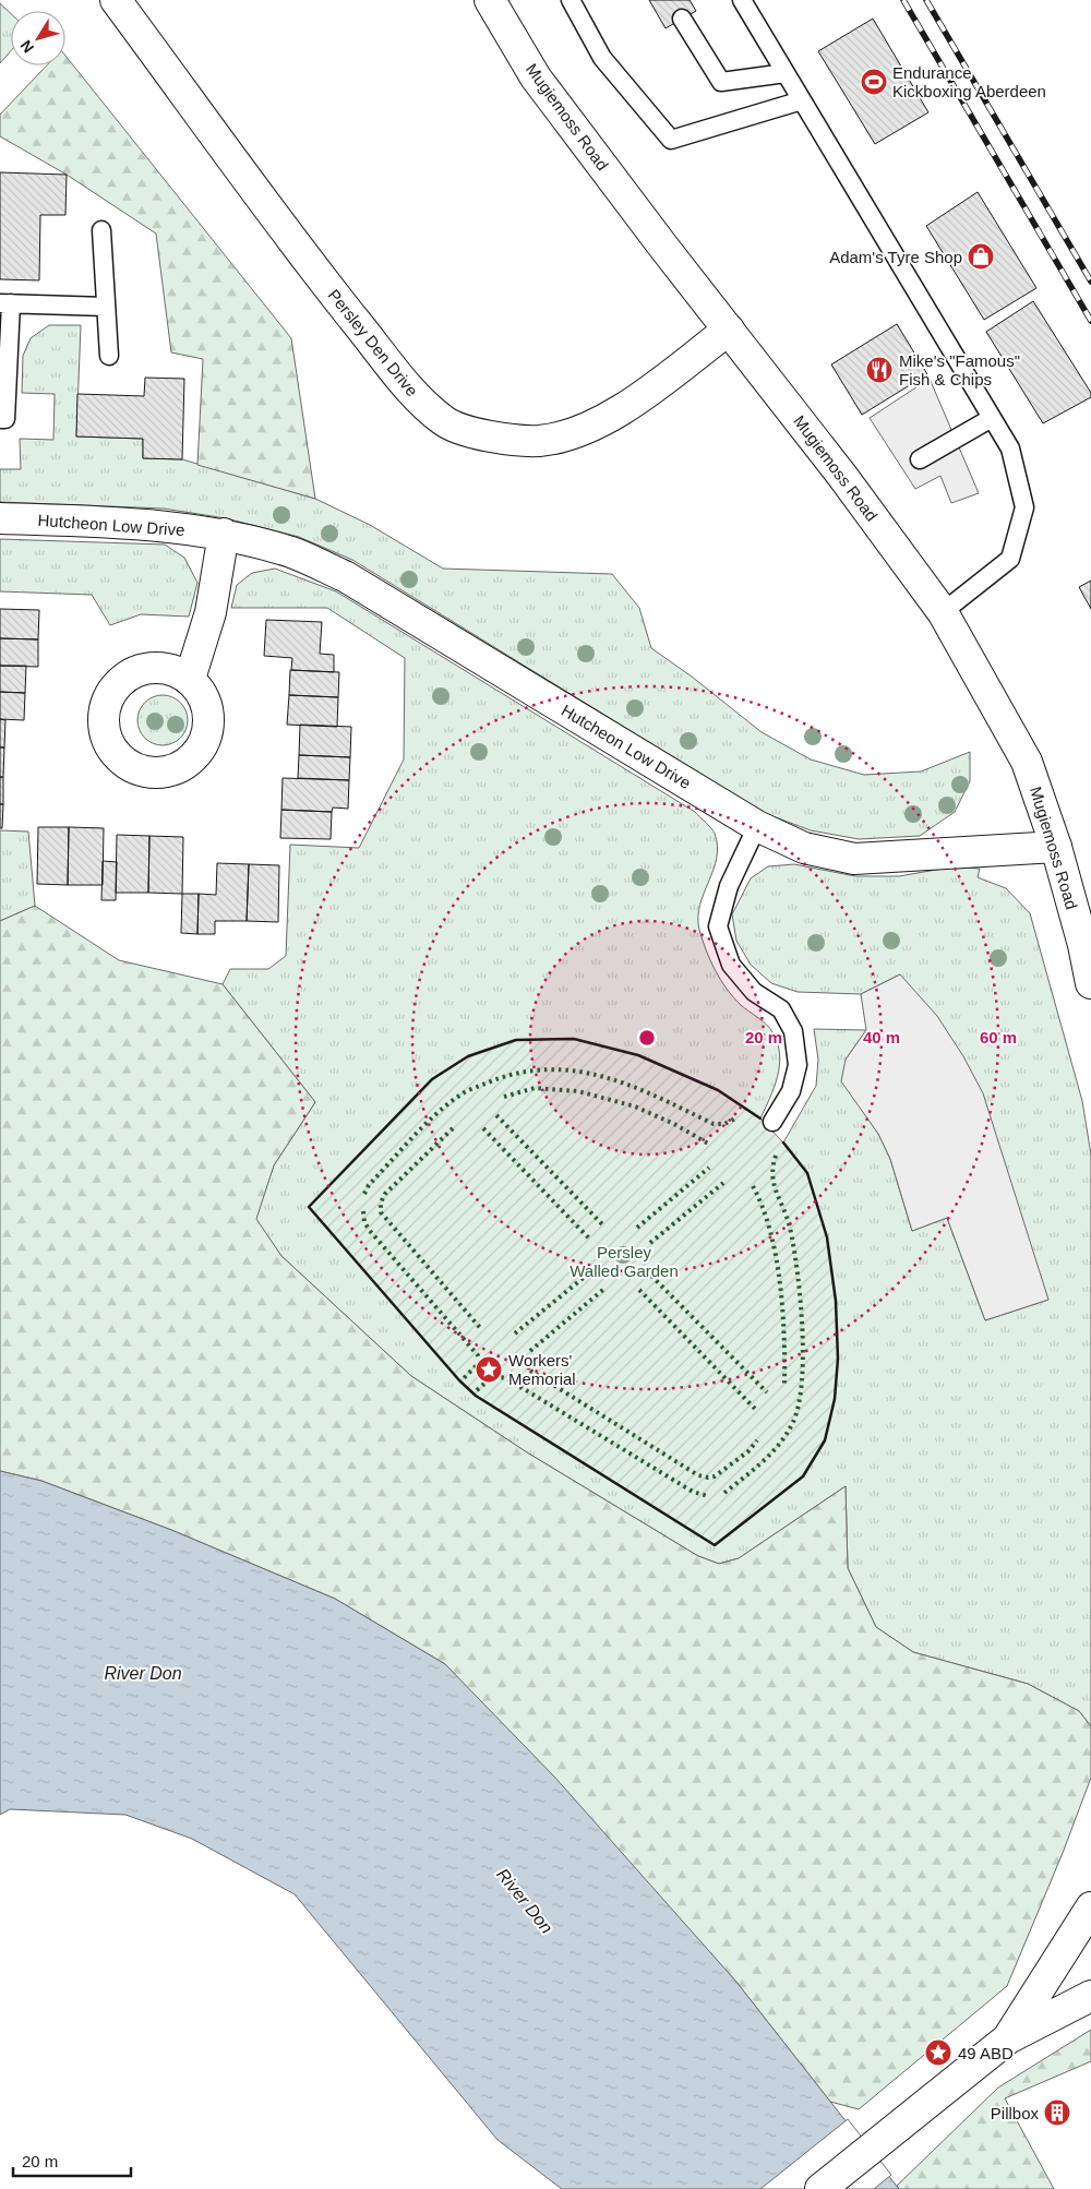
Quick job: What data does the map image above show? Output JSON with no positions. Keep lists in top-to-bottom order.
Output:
{
  "streets": {
    "street": ["Mugiemoss Road", "Persley Den Drive", "Hutcheon Low Drive"]
  },
  "crossings": [
    ["Mugiemoss Road", "Persley Den Drive"],
    ["Mugiemoss Road", "Hutcheon Low Drive"]
  ],
  "water": ["River Don"],
  "parks": ["Persley Walled Garden"],
  "places": {
    "sports": ["Endurance Kickboxing Aberdeen"],
    "shop": ["Adam's Tyre Shop"],
    "restaurant": ["Mike's \"Famous\" Fish & Chips"],
    "place": ["Workers' Memorial", "49 ABD"],
    "building": ["Pillbox"]
  },
  "scale_bar": "20 m",
  "north": "bottom left",
  "rings": ["20 m", "40 m", "60 m"]
}
